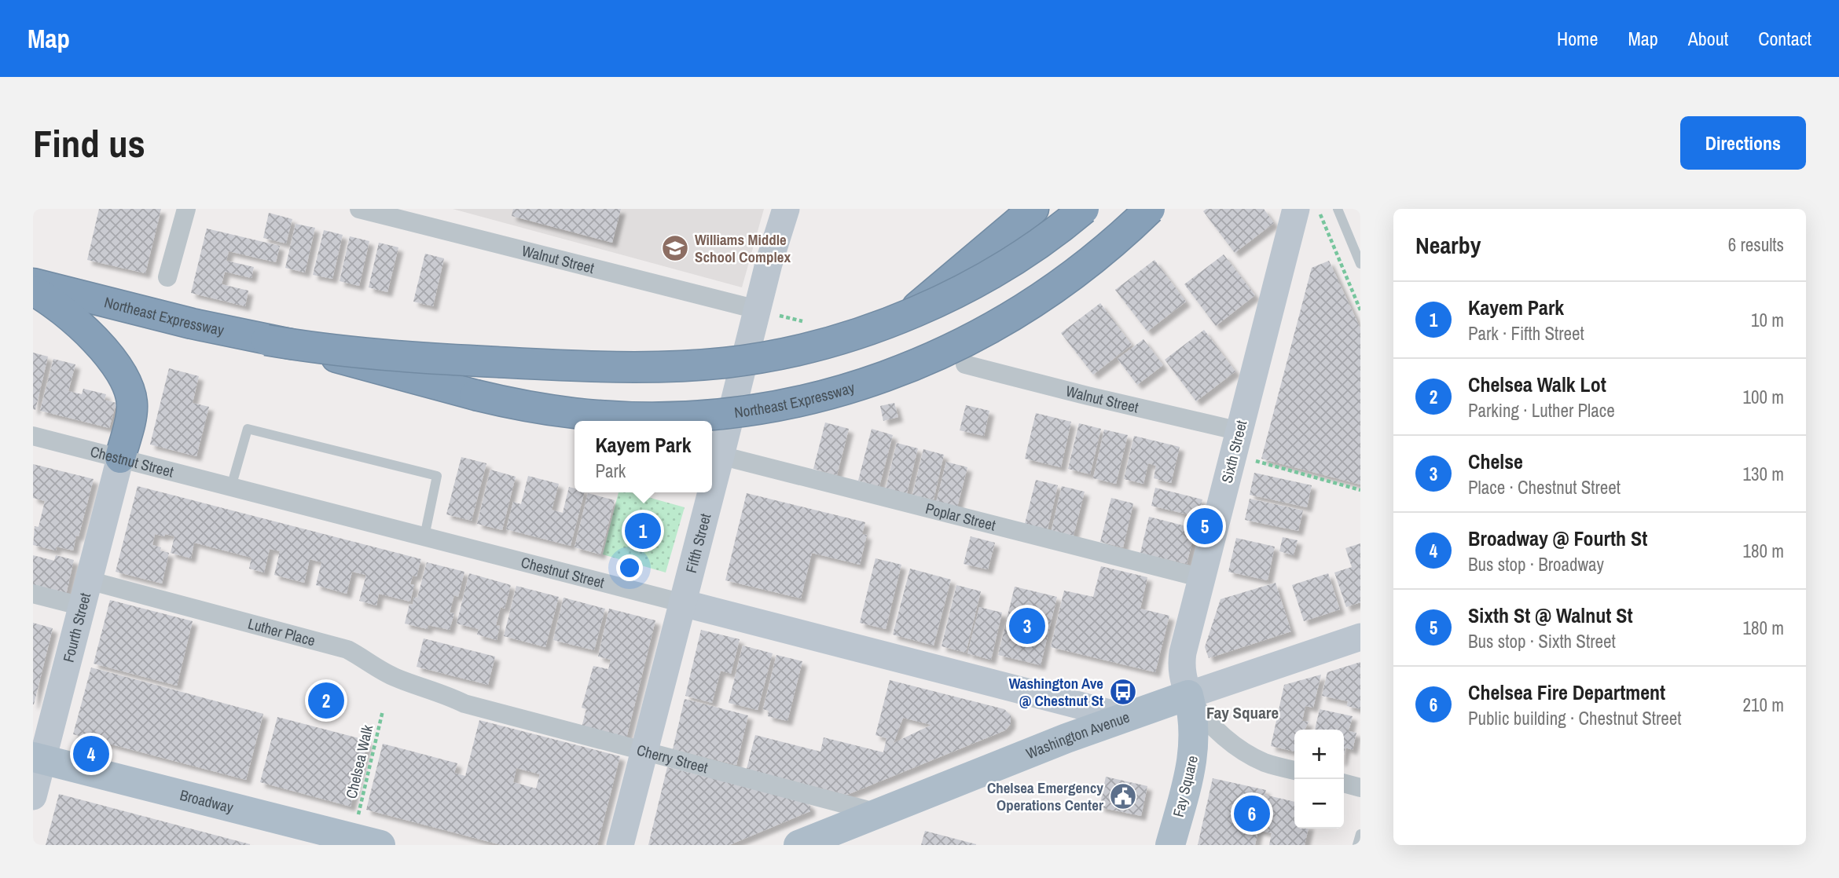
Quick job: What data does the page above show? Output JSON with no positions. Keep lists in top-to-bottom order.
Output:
{
  "streets": {
    "highway": ["Northeast Expressway"],
    "main road": ["Washington Avenue", "Fay Square", "Broadway"],
    "street": [
      "Walnut Street",
      "Sixth Street",
      "Chestnut Street",
      "Poplar Street",
      "Fifth Street",
      "Fourth Street",
      "Luther Place",
      "Cherry Street"
    ],
    "path": ["Chelsea Walk"]
  },
  "crossings": [
    ["Walnut Street", "Sixth Street"],
    ["Walnut Street", "Fifth Street"],
    ["Sixth Street", "Poplar Street"],
    ["Sixth Street", "Washington Avenue"],
    ["Sixth Street", "Fay Square"],
    ["Chestnut Street", "Fifth Street"],
    ["Chestnut Street", "Fourth Street"],
    ["Chestnut Street", "Washington Avenue"],
    ["Poplar Street", "Fifth Street"],
    ["Fifth Street", "Cherry Street"],
    ["Fourth Street", "Luther Place"],
    ["Fourth Street", "Broadway"],
    ["Luther Place", "Cherry Street"],
    ["Washington Avenue", "Cherry Street"],
    ["Washington Avenue", "Fay Square"]
  ],
  "districts": ["Fay Square"],
  "places": {
    "school or university": ["Williams Middle School Complex"],
    "bus stop": ["Washington Ave @ Chestnut St"],
    "public building": ["Chelsea Emergency Operations Center"]
  },
  "page": {
    "header": "Map",
    "nav": [
      "Home",
      "Map",
      "About",
      "Contact"
    ],
    "buttons": "Directions",
    "title": "Find us",
    "heading": ["Nearby", "6 results"],
    "list": [
      {
        "mark": "1",
        "name": "Kayem Park",
        "note": "Park · Fifth Street",
        "value": "10 m"
      },
      {
        "mark": "2",
        "name": "Chelsea Walk Lot",
        "note": "Parking · Luther Place",
        "value": "100 m"
      },
      {
        "mark": "3",
        "name": "Chelse",
        "note": "Place · Chestnut Street",
        "value": "130 m"
      },
      {
        "mark": "4",
        "name": "Broadway @ Fourth St",
        "note": "Bus stop · Broadway",
        "value": "180 m"
      },
      {
        "mark": "5",
        "name": "Sixth St @ Walnut St",
        "note": "Bus stop · Sixth Street",
        "value": "180 m"
      },
      {
        "mark": "6",
        "name": "Chelsea Fire Department",
        "note": "Public building · Chestnut Street",
        "value": "210 m"
      }
    ],
    "popup": ["Kayem Park", "Park"],
    "pins": [
      "5",
      "1",
      "3",
      "2",
      "4",
      "6"
    ],
    "map_buttons": ["+", "−"]
  }
}
